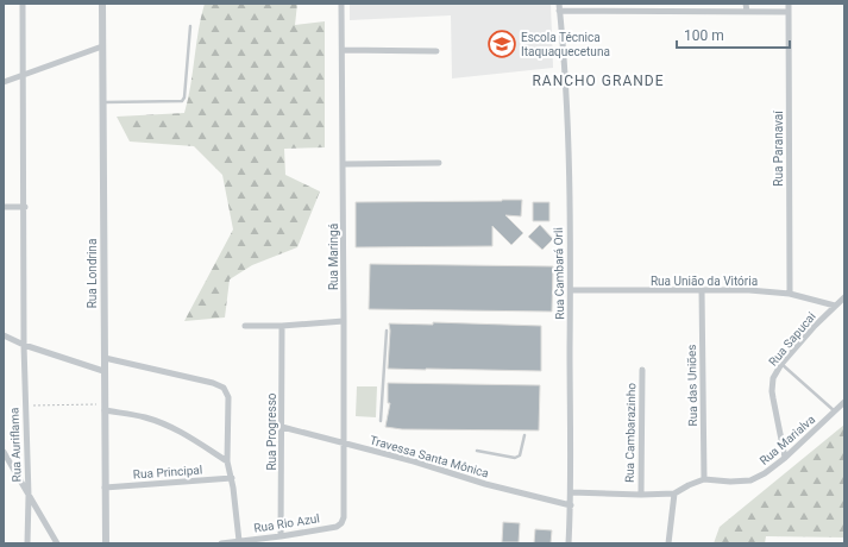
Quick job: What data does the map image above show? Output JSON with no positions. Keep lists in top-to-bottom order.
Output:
{
  "streets": {
    "street": [
      "Rua Paranavaí",
      "Rua Maringá",
      "Rua Londrina",
      "Rua Cambará Orli",
      "Rua União da Vitória",
      "Rua Sapucai",
      "Rua das Uniões",
      "Rua Progresso",
      "Rua Cambarazinho",
      "Rua Marialva",
      "Rua Auriflama",
      "Travessa Santa Mônica",
      "Rua Principal",
      "Rua Rio Azul"
    ]
  },
  "crossings": [
    ["Rua Paranavaí", "Rua União da Vitória"],
    ["Rua Maringá", "Travessa Santa Mônica"],
    ["Rua Maringá", "Rua Rio Azul"],
    ["Rua Londrina", "Rua Principal"],
    ["Rua Cambará Orli", "Rua União da Vitória"],
    ["Rua Cambará Orli", "Rua Marialva"],
    ["Rua Cambará Orli", "Travessa Santa Mônica"],
    ["Rua União da Vitória", "Rua Sapucai"],
    ["Rua União da Vitória", "Rua das Uniões"],
    ["Rua Sapucai", "Rua Marialva"],
    ["Rua das Uniões", "Rua Marialva"],
    ["Rua Progresso", "Travessa Santa Mônica"],
    ["Rua Progresso", "Rua Rio Azul"],
    ["Rua Cambarazinho", "Rua Marialva"]
  ],
  "districts": ["RANCHO GRANDE"],
  "places": {
    "school or university": ["Escola Técnica Itaquaquecetuna"]
  },
  "scale_bar": "100 m"
}
